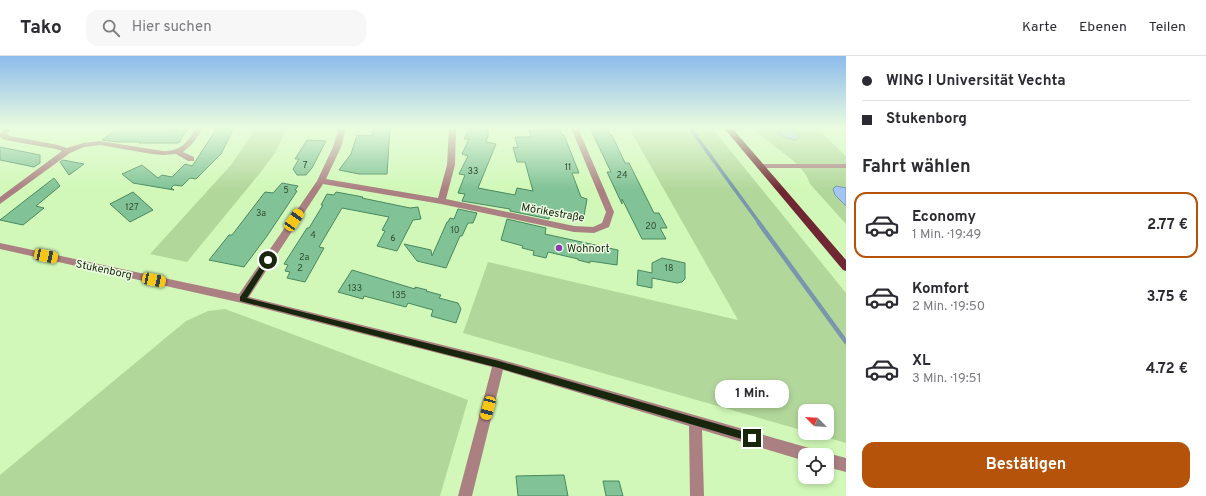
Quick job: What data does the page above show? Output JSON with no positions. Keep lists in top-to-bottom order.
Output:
{
  "streets": {
    "street": ["Mörikestraße", "Stukenborg"]
  },
  "places": ["Wohnort"],
  "house_numbers": [
    "7",
    "11",
    "33",
    "24",
    "5",
    "127",
    "3a",
    "20",
    "10",
    "4",
    "6",
    "2a",
    "2",
    "18",
    "133",
    "135"
  ],
  "north": "top left",
  "page": {
    "header": "Tako",
    "search": "Hier suchen",
    "nav": ["Karte", "Ebenen", "Teilen"],
    "banner": ["WING I Universität Vechta", "Stukenborg"],
    "heading": "Fahrt wählen",
    "list": [
      {
        "name": "Economy",
        "note": "1 Min. · 19:49",
        "value": "2.77 €"
      },
      {
        "name": "Komfort",
        "note": "2 Min. · 19:50",
        "value": "3.75 €"
      },
      {
        "name": "XL",
        "note": "3 Min. · 19:51",
        "value": "4.72 €"
      }
    ],
    "bubble": "1 Min.",
    "buttons": "Bestätigen"
  }
}
